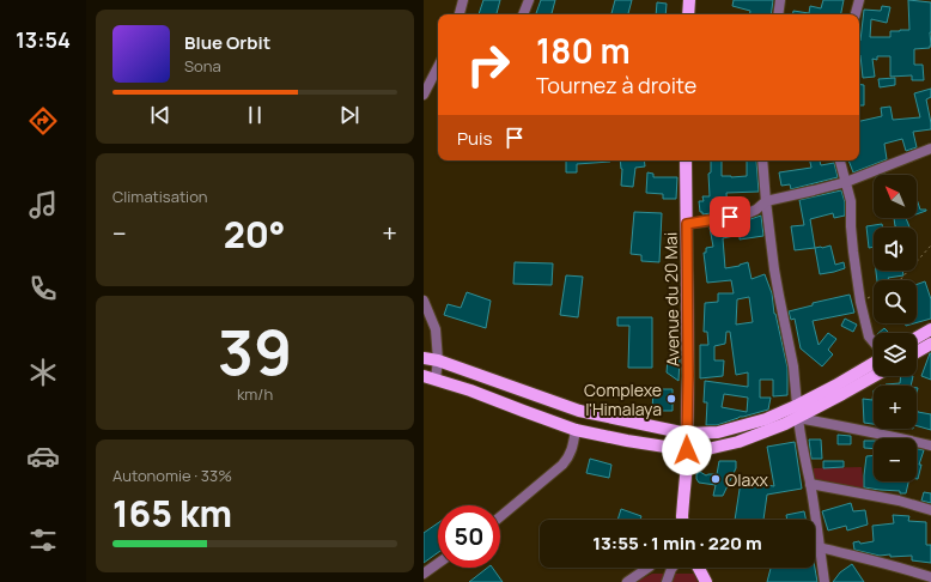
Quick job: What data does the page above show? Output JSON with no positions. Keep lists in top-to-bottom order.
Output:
{
  "streets": {
    "main road": ["Avenue du 20 Mai"]
  },
  "places": ["Complexe l'Himalaya", "Olaxx"],
  "north": "top left",
  "page": {
    "tabs": "13:54",
    "turn": ["180 m", "Tournez à droite"],
    "song": ["Blue Orbit", "Sona"],
    "then": "Puis",
    "tile": [
      "Climatisation",
      ["39", "km/h"],
      ["Autonomie · 33%", "165 km"]
    ],
    "map_buttons": ["+", "−"],
    "heat": ["−", "20°", "+"],
    "limit": "50",
    "trip": "13:55 · 1 min · 220 m"
  }
}
